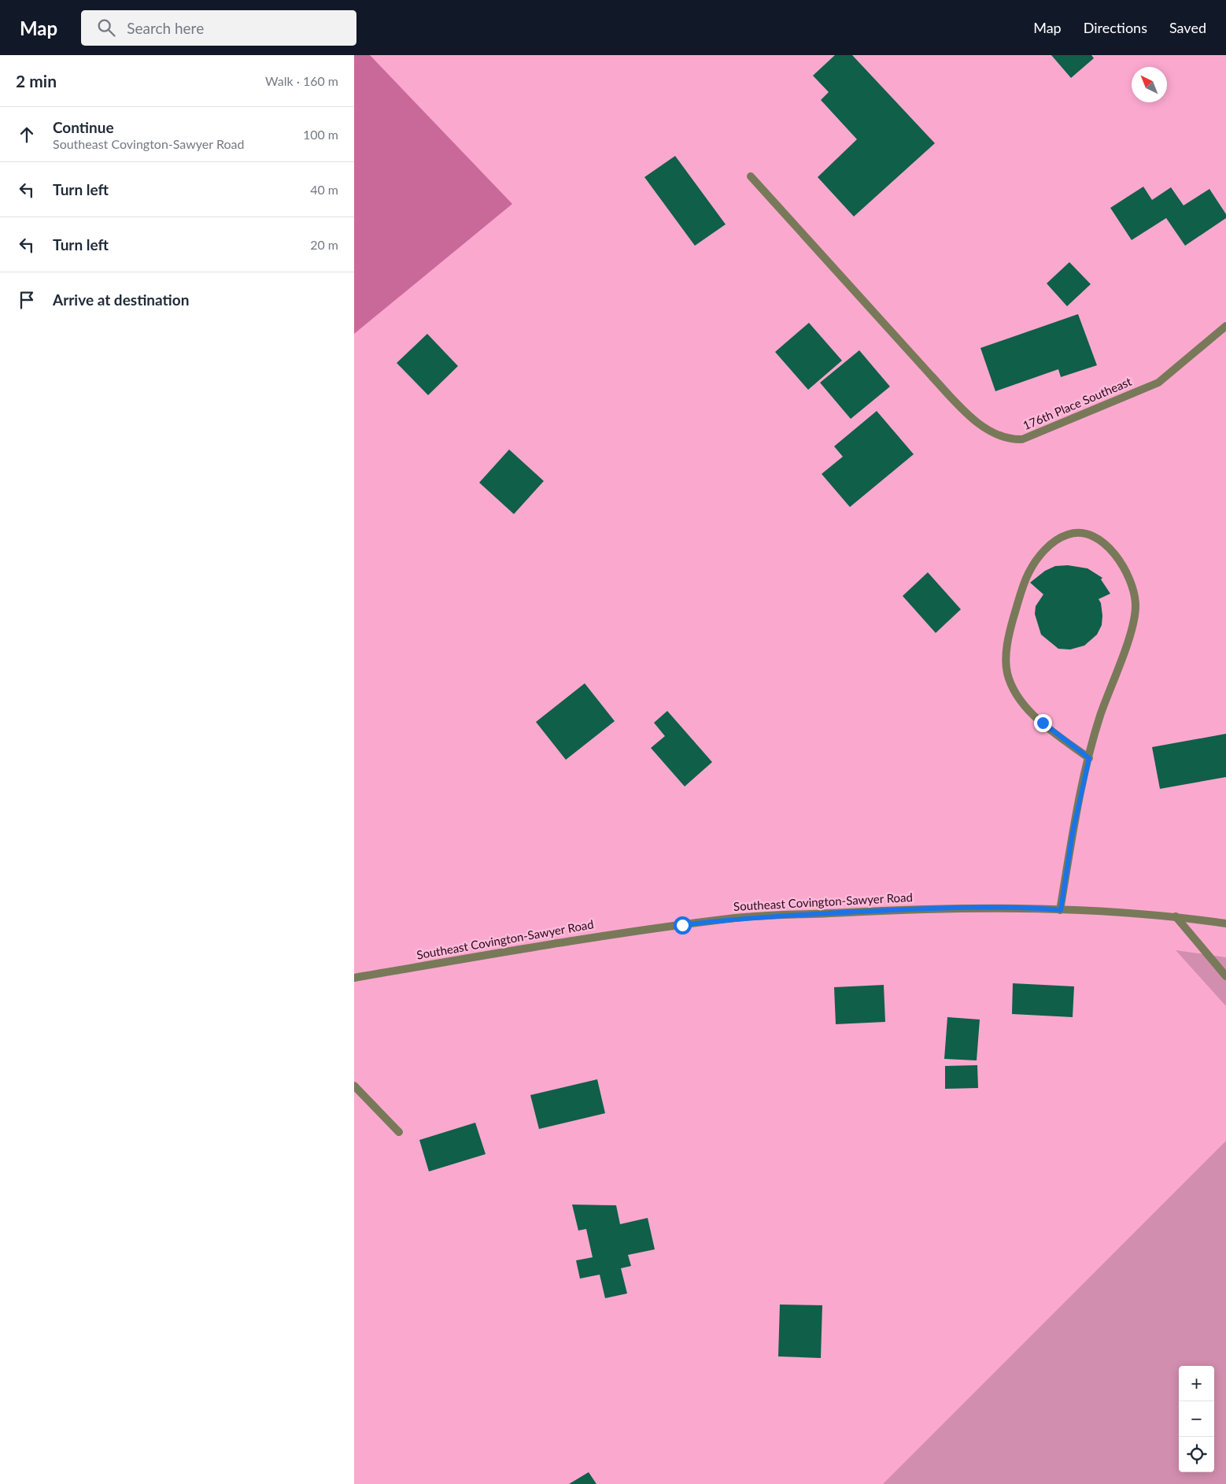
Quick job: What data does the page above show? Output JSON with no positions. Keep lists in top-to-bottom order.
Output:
{
  "streets": {
    "street": ["176th Place Southeast", "Southeast Covington-Sawyer Road"]
  },
  "north": "top left",
  "page": {
    "header": "Map",
    "search": "Search here",
    "nav": ["Map", "Directions", "Saved"],
    "heading": ["2 min", "Walk · 160 m"],
    "list": [
      ["Continue", "Southeast Covington-Sawyer Road", "100 m"],
      ["Turn left", "40 m"],
      ["Turn left", "20 m"],
      "Arrive at destination"
    ],
    "map_buttons": ["+", "−"]
  }
}
